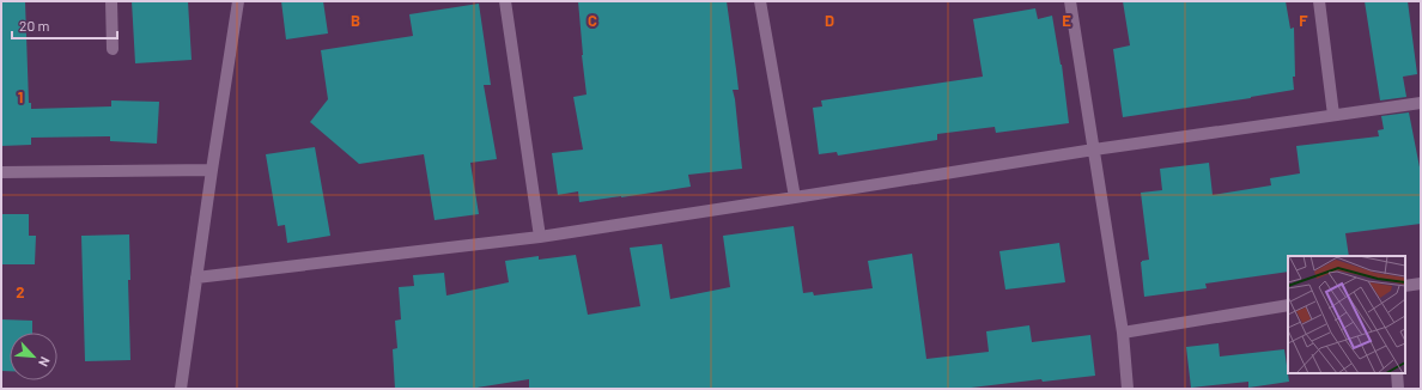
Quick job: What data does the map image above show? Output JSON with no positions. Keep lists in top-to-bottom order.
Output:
{
  "scale_bar": "20 m",
  "north": "bottom right",
  "grid": {
    "columns": [
      "B",
      "C",
      "D",
      "E",
      "F"
    ],
    "rows": ["1", "2"]
  }
}
